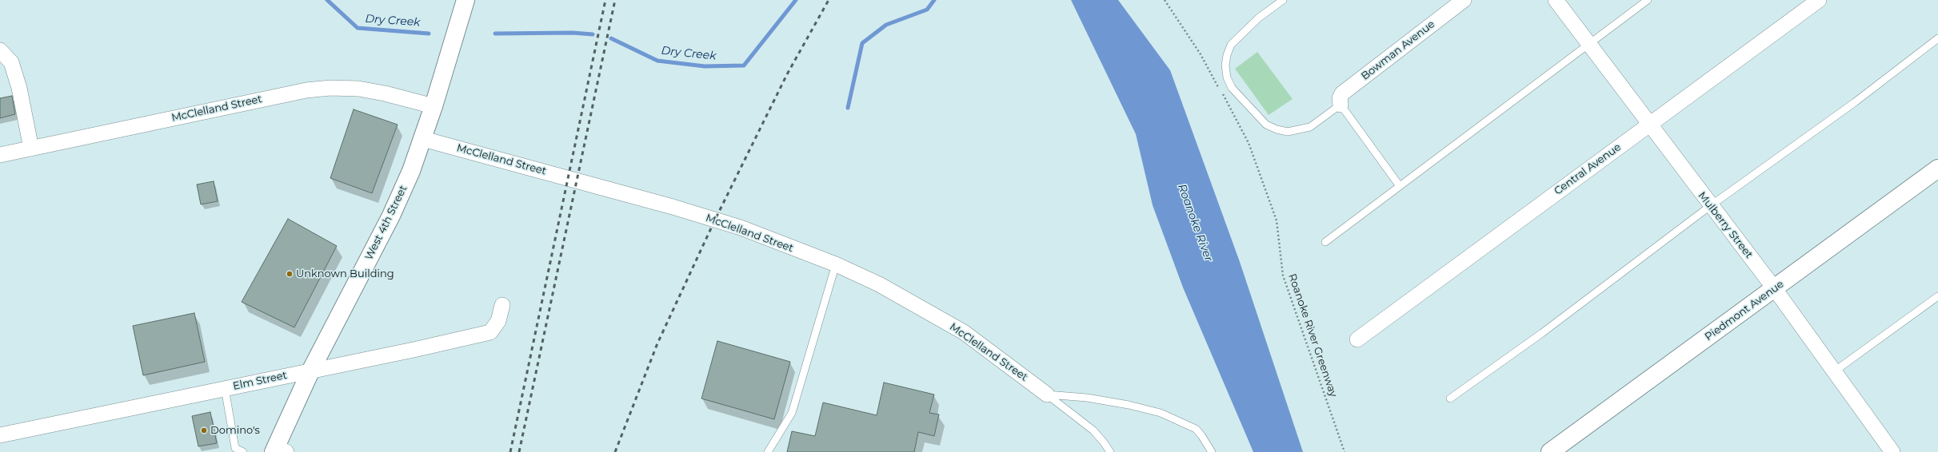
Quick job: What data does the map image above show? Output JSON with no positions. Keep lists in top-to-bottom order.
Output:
{
  "streets": {
    "main road": ["West 4th Street", "Piedmont Avenue"],
    "street": [
      "Bowman Avenue",
      "McClelland Street",
      "Central Avenue",
      "Mulberry Street",
      "Elm Street"
    ],
    "path": ["Roanoke River Greenway"]
  },
  "crossings": [
    ["McClelland Street", "West 4th Street"],
    ["Central Avenue", "Mulberry Street"],
    ["West 4th Street", "Elm Street"],
    ["Mulberry Street", "Piedmont Avenue"]
  ],
  "water": ["Dry Creek", "Roanoke River"],
  "places": ["Unknown Building", "Domino's"]
}
